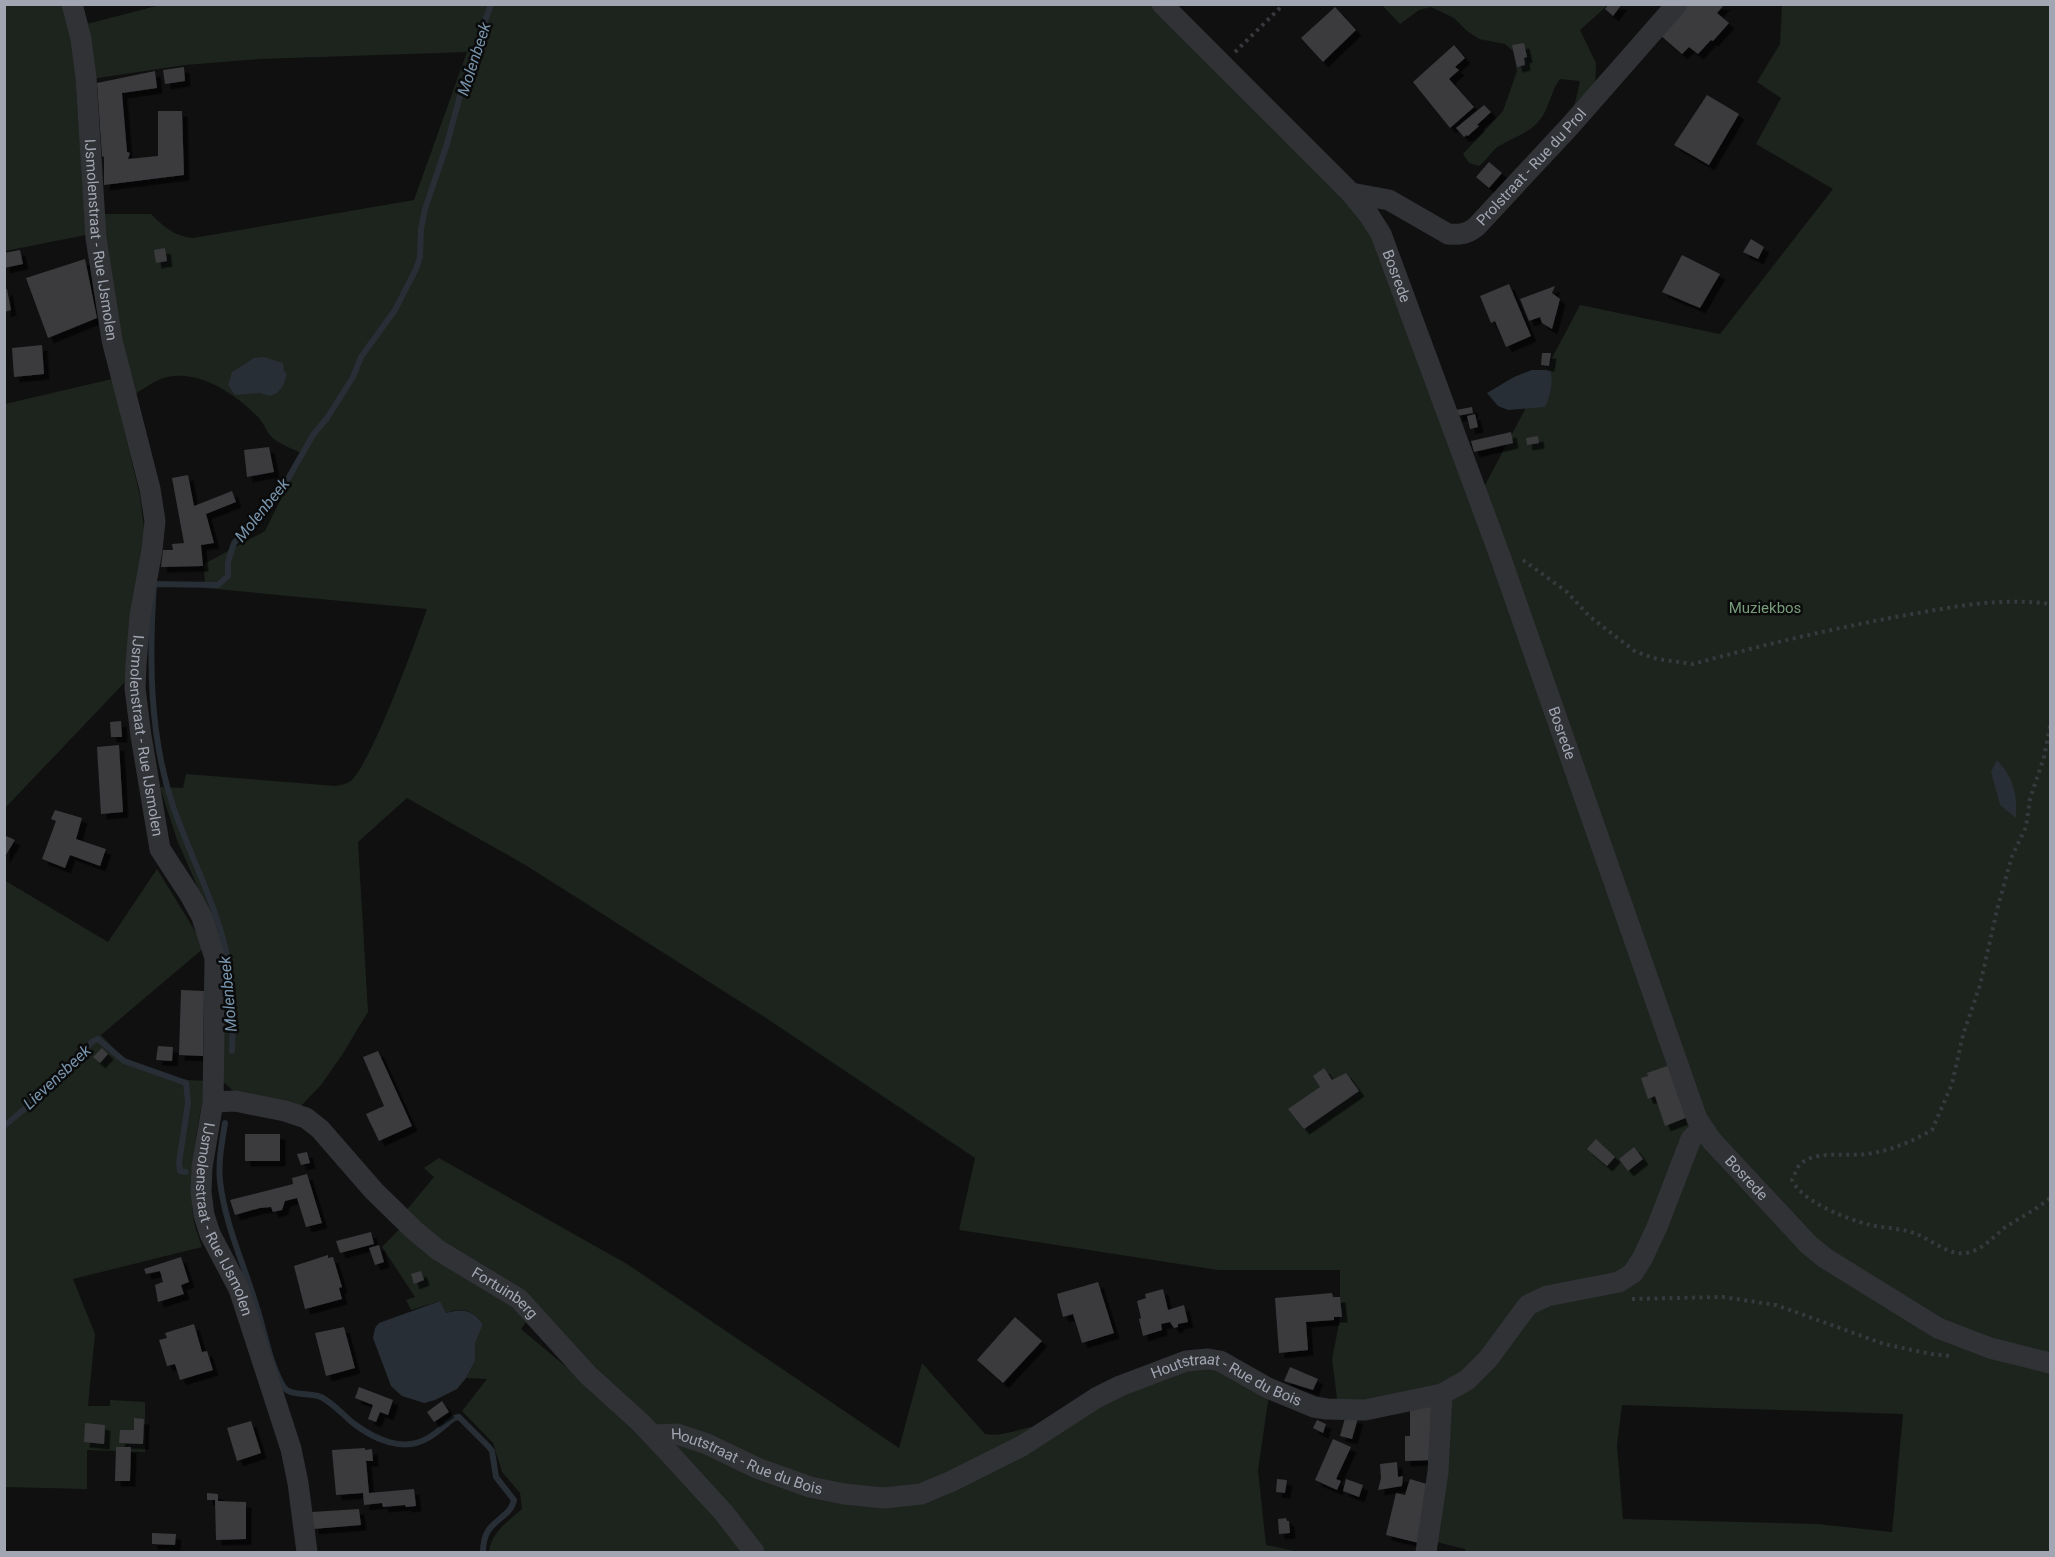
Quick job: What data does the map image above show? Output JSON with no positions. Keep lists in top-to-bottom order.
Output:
{
  "streets": {
    "street": [
      "Prolstraat - Rue du Prol",
      "IJsmolenstraat - Rue IJsmolen",
      "Bosrede",
      "Fortuinberg",
      "Houtstraat - Rue du Bois"
    ]
  },
  "crossings": [
    ["Prolstraat - Rue du Prol", "Bosrede"],
    ["IJsmolenstraat - Rue IJsmolen", "Fortuinberg"],
    ["Bosrede", "Houtstraat - Rue du Bois"],
    ["Fortuinberg", "Houtstraat - Rue du Bois"]
  ],
  "water": ["Molenbeek", "Lievensbeek"],
  "parks": ["Muziekbos"]
}
